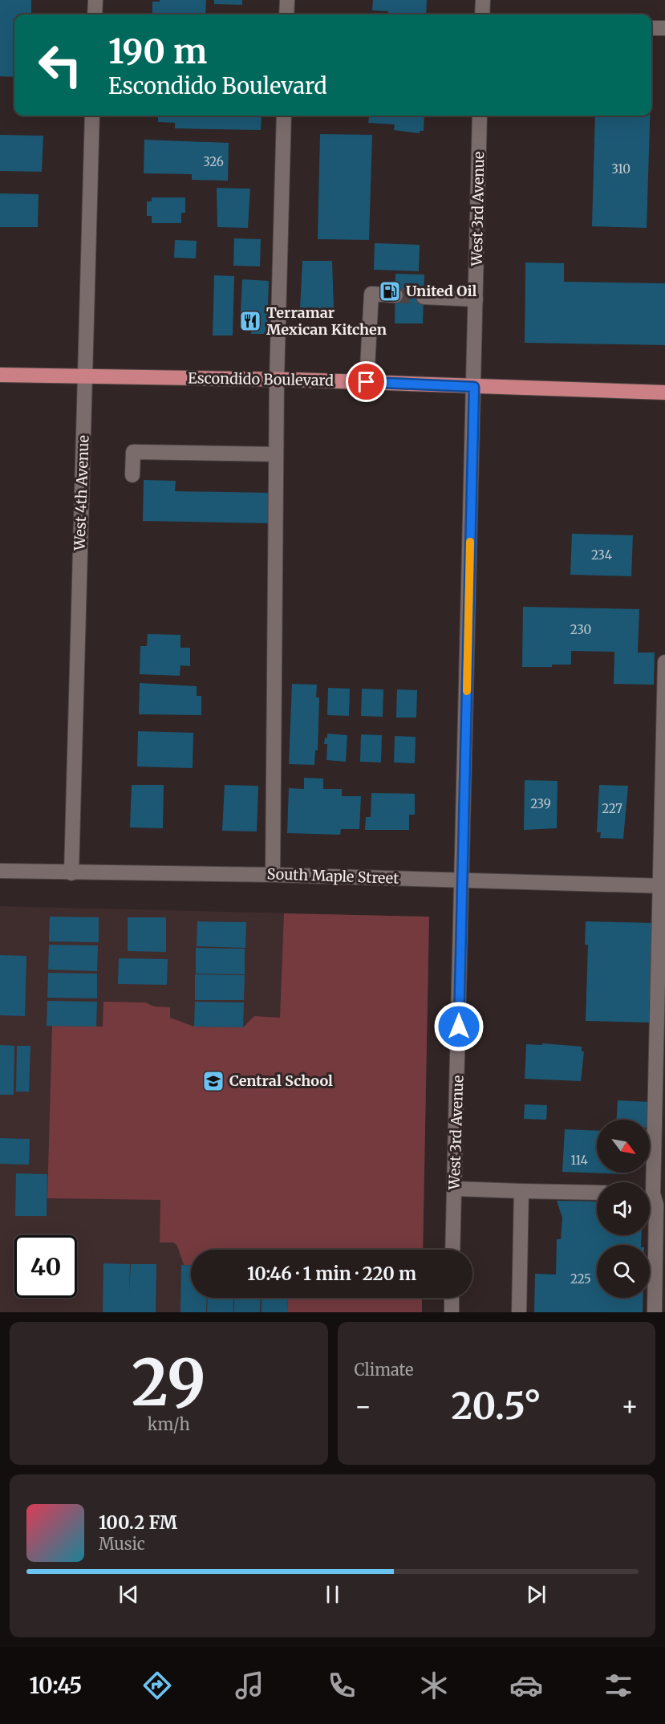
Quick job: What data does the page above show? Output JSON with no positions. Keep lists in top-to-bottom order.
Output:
{
  "streets": {
    "main road": ["Escondido Boulevard"],
    "street": ["West 3rd Avenue", "West 4th Avenue", "South Maple Street"]
  },
  "crossings": [
    ["West 3rd Avenue", "Escondido Boulevard"],
    ["West 3rd Avenue", "South Maple Street"],
    ["Escondido Boulevard", "West 4th Avenue"],
    ["West 4th Avenue", "South Maple Street"]
  ],
  "places": {
    "fuel station": ["United Oil"],
    "restaurant": ["Terramar Mexican Kitchen"],
    "school or university": ["Central School"]
  },
  "house_numbers": [
    "326",
    "310",
    "234",
    "230",
    "239",
    "227",
    "114",
    "225"
  ],
  "north": "bottom right",
  "page": {
    "turn": ["190 m", "Escondido Boulevard"],
    "limit": "40",
    "trip": "10:46 · 1 min · 220 m",
    "tile": [
      ["29", "km/h"],
      "Climate"
    ],
    "heat": ["−", "20.5°", "+"],
    "song": ["100.2 FM", "Music"],
    "tabs": "10:45"
  }
}
